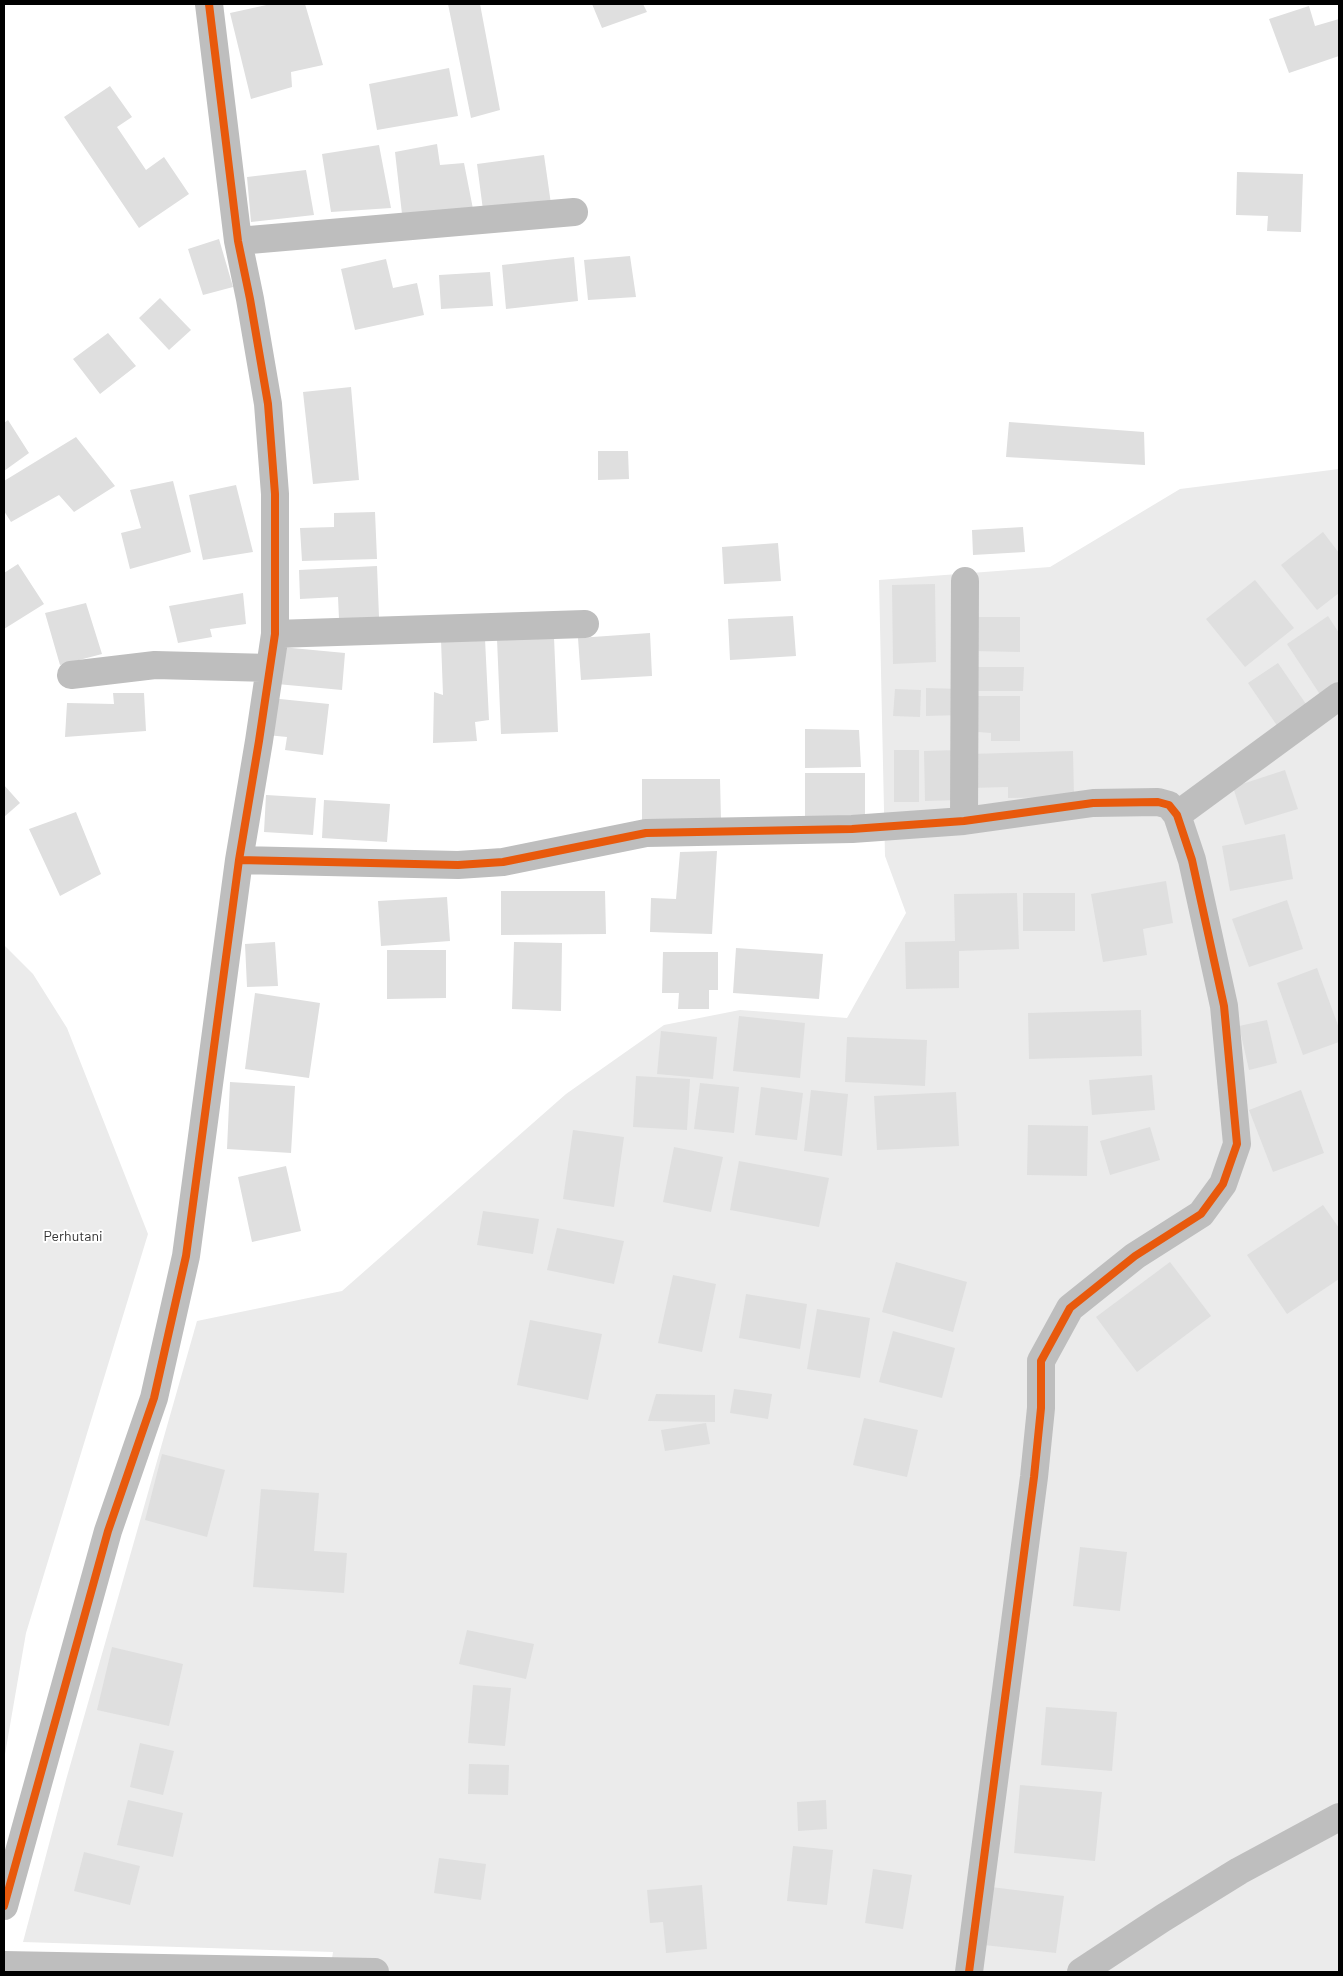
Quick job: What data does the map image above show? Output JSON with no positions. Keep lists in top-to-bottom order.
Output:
{
  "parks": ["Perhutani"]
}
